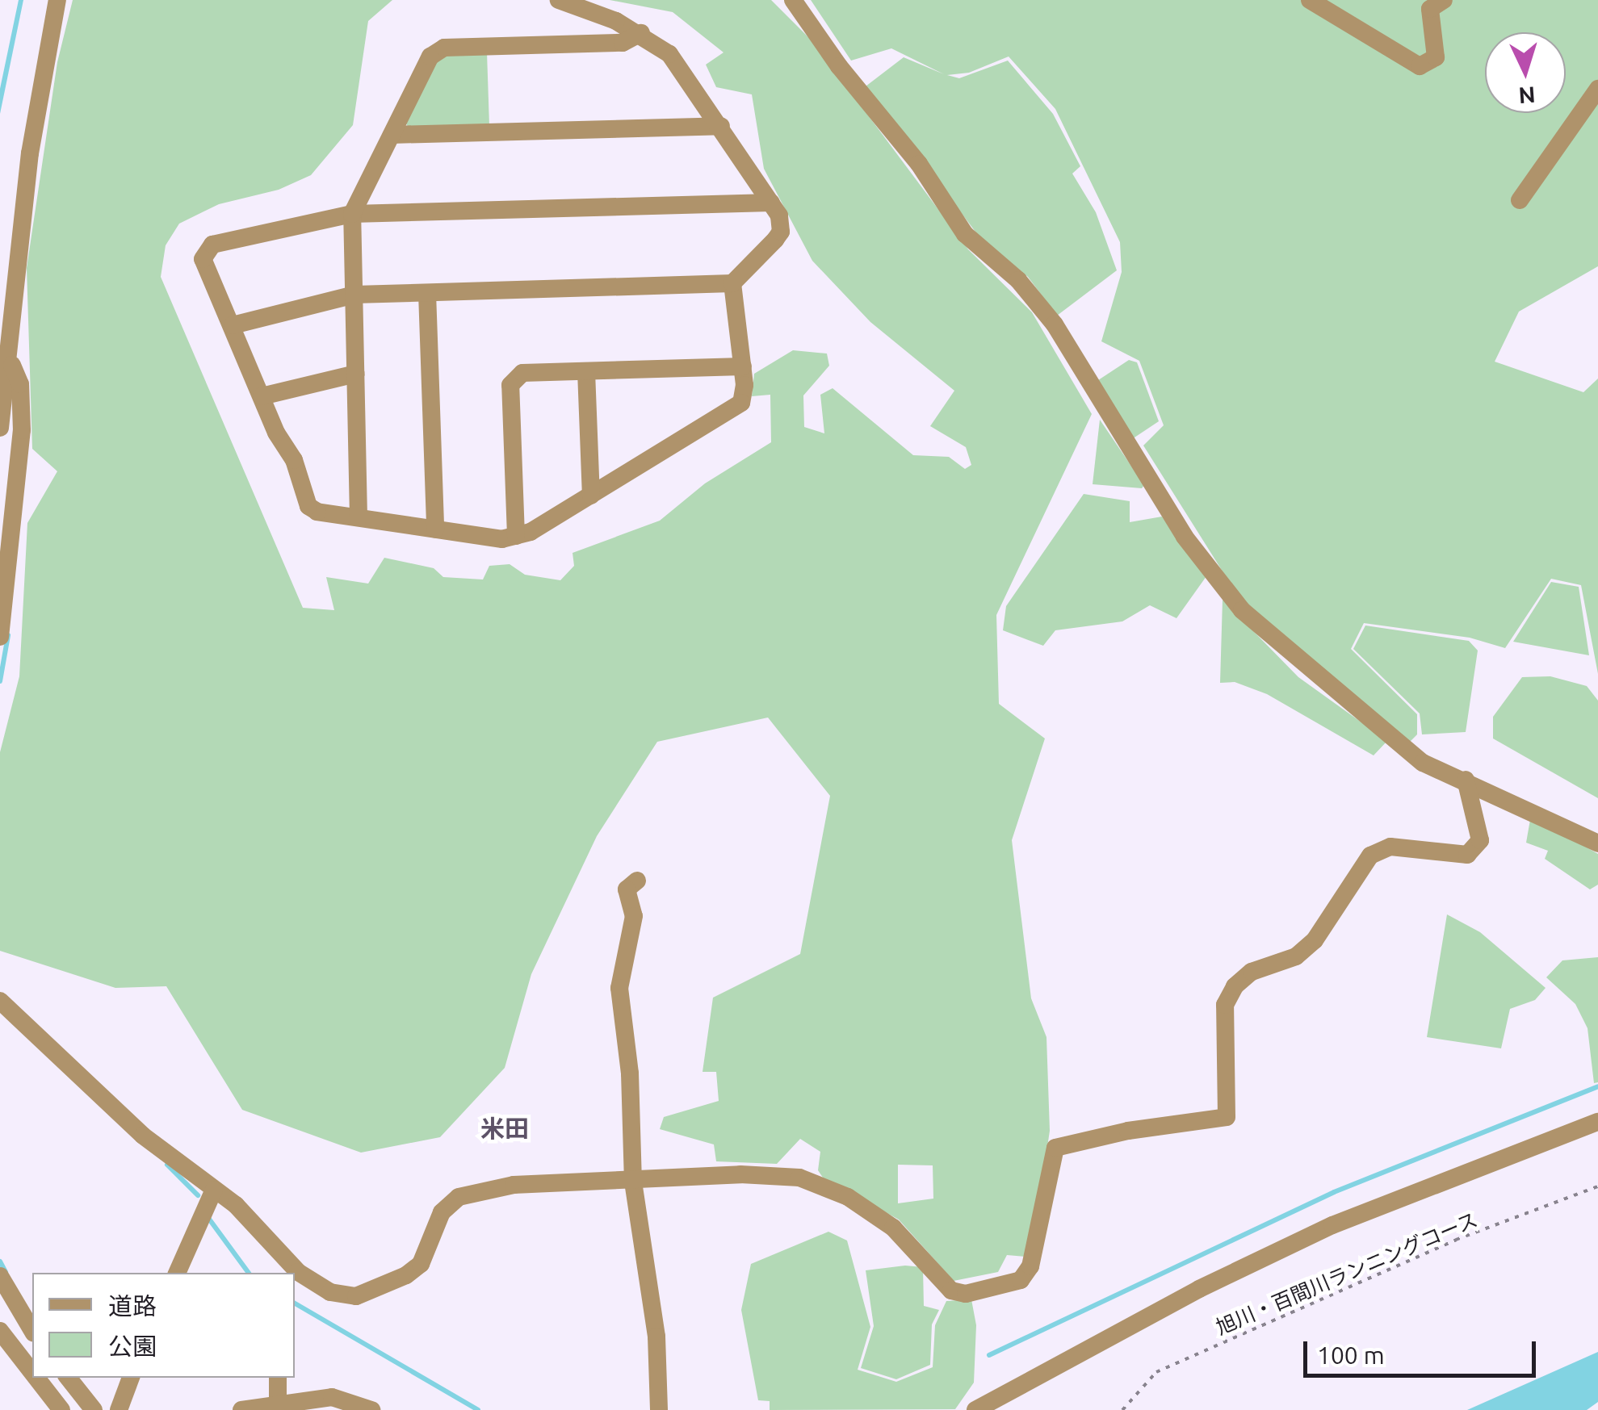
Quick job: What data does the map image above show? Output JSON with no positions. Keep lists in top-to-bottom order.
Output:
{
  "streets": {
    "path": ["旭川・百間川ランニングコース"]
  },
  "districts": ["米田"],
  "legend": ["道路", "公園"],
  "scale_bar": "100 m",
  "north": "bottom"
}
